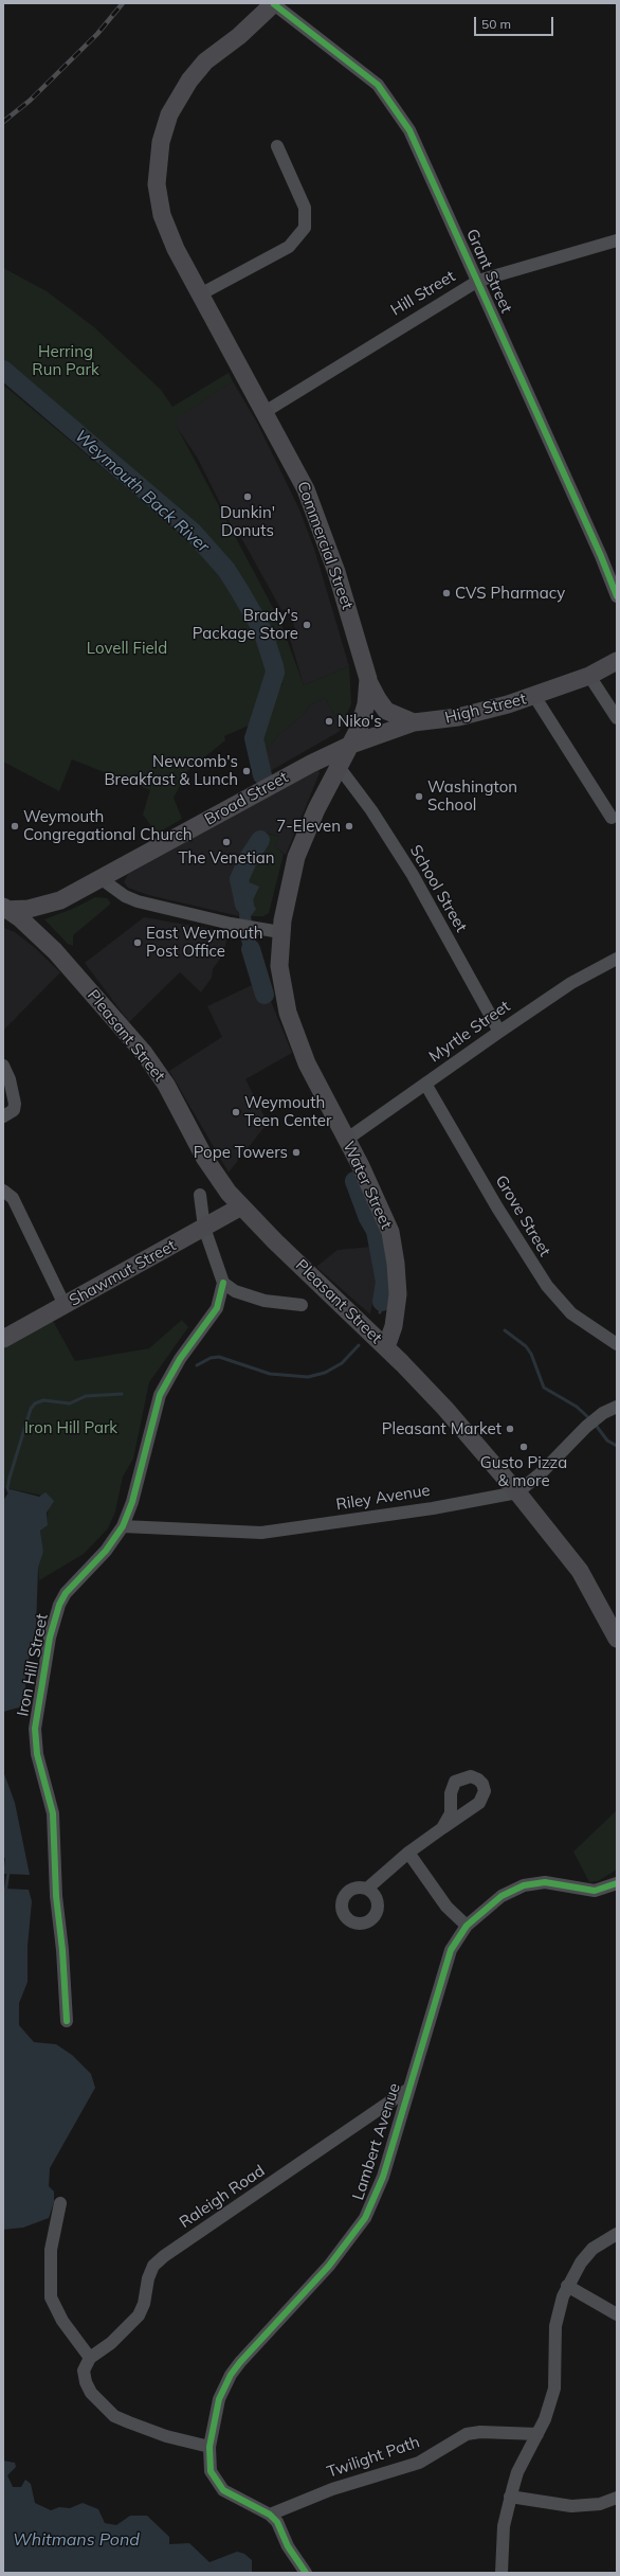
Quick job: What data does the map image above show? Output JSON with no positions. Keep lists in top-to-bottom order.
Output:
{
  "streets": {
    "main road": [
      "Commercial Street",
      "High Street",
      "Broad Street",
      "Pleasant Street",
      "Water Street",
      "Shawmut Street"
    ],
    "street": [
      "Grant Street",
      "Hill Street",
      "School Street",
      "Myrtle Street",
      "Grove Street",
      "Riley Avenue",
      "Iron Hill Street",
      "Lambert Avenue",
      "Raleigh Road",
      "Twilight Path"
    ]
  },
  "crossings": [
    ["Grant Street", "Hill Street"],
    ["Grant Street", "Commercial Street"],
    ["Hill Street", "Commercial Street"],
    ["Commercial Street", "High Street"],
    ["Commercial Street", "Broad Street"],
    ["Commercial Street", "School Street"],
    ["Commercial Street", "Water Street"],
    ["High Street", "Broad Street"],
    ["Broad Street", "Pleasant Street"],
    ["School Street", "Myrtle Street"],
    ["Myrtle Street", "Water Street"],
    ["Myrtle Street", "Grove Street"],
    ["Pleasant Street", "Water Street"],
    ["Pleasant Street", "Shawmut Street"],
    ["Pleasant Street", "Riley Avenue"],
    ["Riley Avenue", "Iron Hill Street"],
    ["Lambert Avenue", "Raleigh Road"],
    ["Lambert Avenue", "Twilight Path"]
  ],
  "water": ["Weymouth Back River", "Whitmans Pond"],
  "parks": ["Herring Run Park", "Lovell Field", "Iron Hill Park"],
  "places": [
    "Dunkin' Donuts",
    "CVS Pharmacy",
    "Brady's Package Store",
    "Niko's",
    "Newcomb's Breakfast & Lunch",
    "Washington School",
    "Weymouth Congregational Church",
    "7-Eleven",
    "The Venetian",
    "East Weymouth Post Office",
    "Weymouth Teen Center",
    "Pope Towers",
    "Pleasant Market",
    "Gusto Pizza & more"
  ],
  "scale_bar": "50 m"
}
